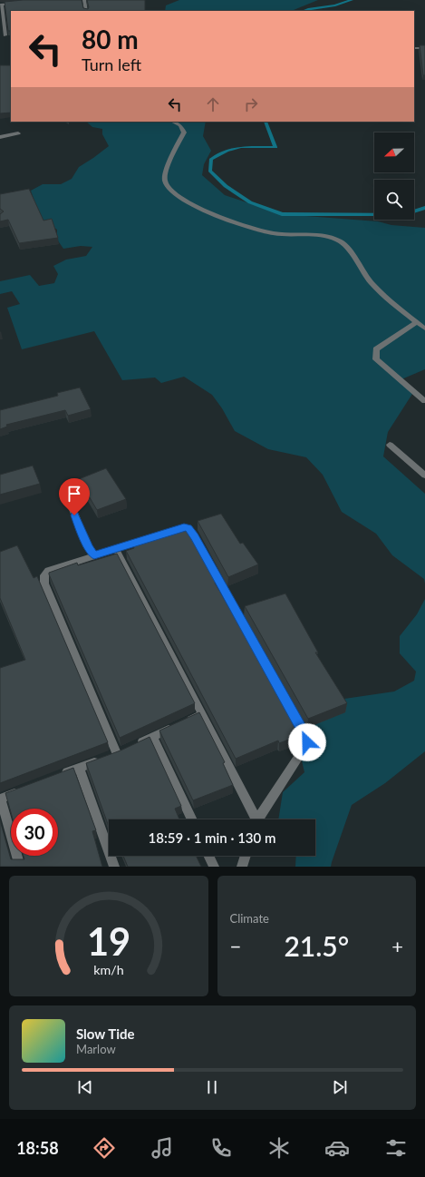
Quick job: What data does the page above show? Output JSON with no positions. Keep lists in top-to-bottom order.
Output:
{
  "north": "left",
  "page": {
    "turn": ["80 m", "Turn left"],
    "limit": "30",
    "trip": "18:59 · 1 min · 130 m",
    "tile": "Climate",
    "heat": ["−", "21.5°", "+"],
    "song": ["Slow Tide", "Marlow"],
    "tabs": "18:58",
    "gauge": ["19", "km/h"]
  }
}
